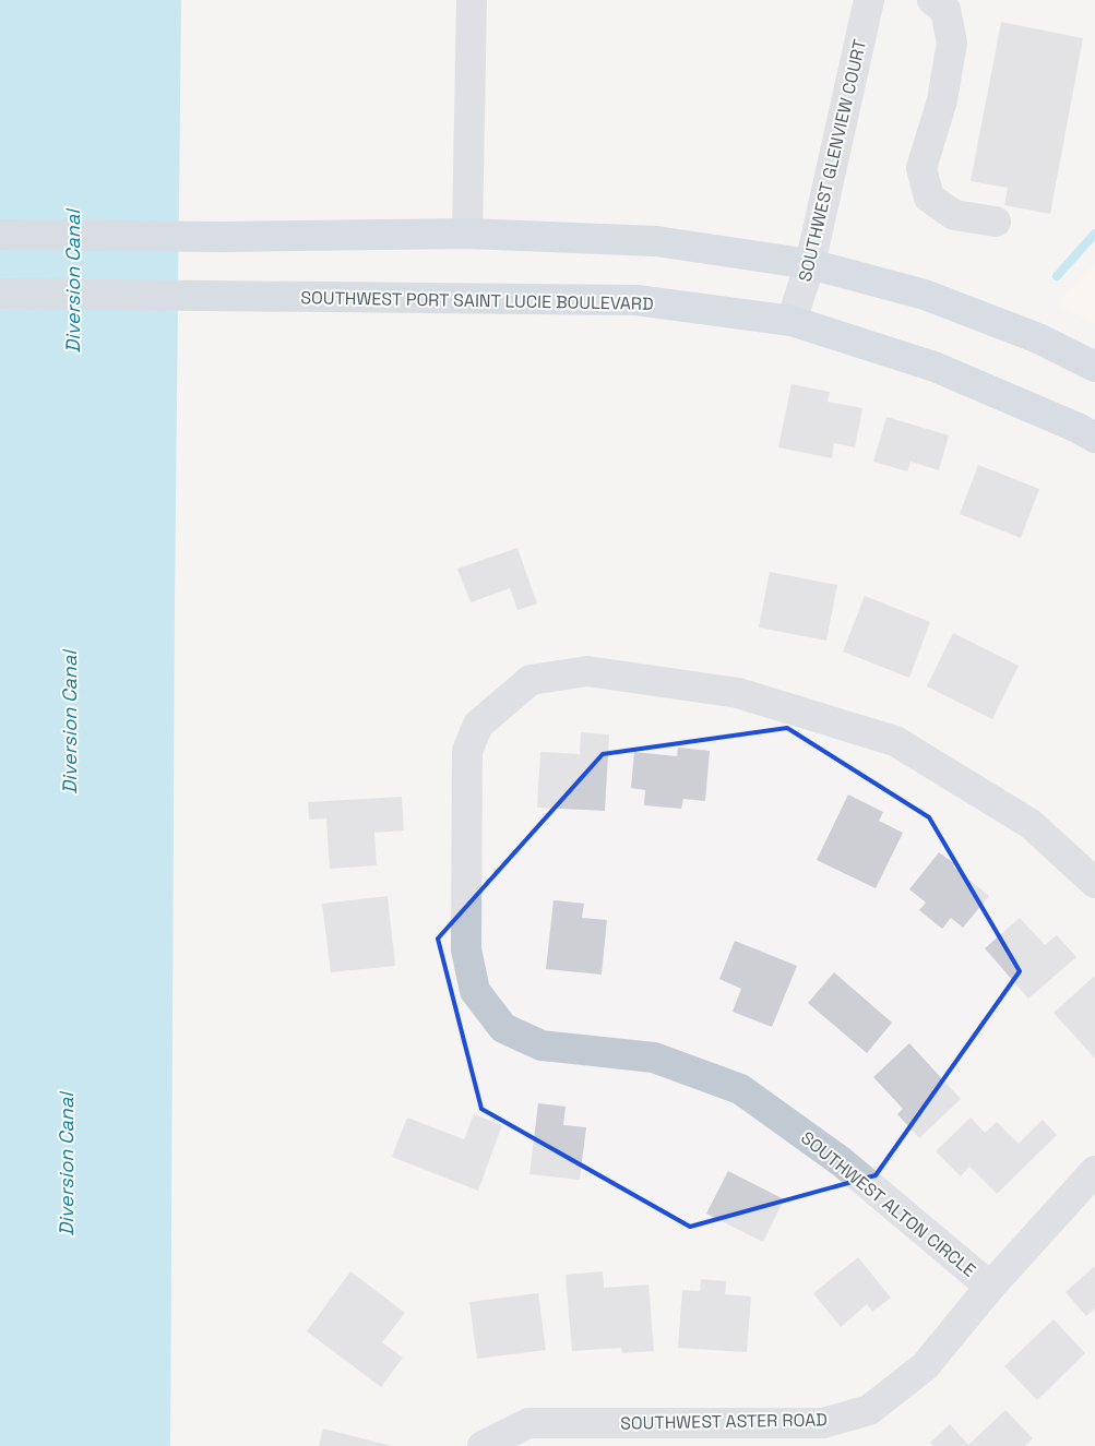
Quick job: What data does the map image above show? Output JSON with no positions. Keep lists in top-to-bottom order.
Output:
{
  "streets": {
    "main road": ["SOUTHWEST PORT SAINT LUCIE BOULEVARD"],
    "street": ["SOUTHWEST GLENVIEW COURT", "SOUTHWEST ALTON CIRCLE", "SOUTHWEST ASTER ROAD"]
  },
  "crossings": [
    ["SOUTHWEST GLENVIEW COURT", "SOUTHWEST PORT SAINT LUCIE BOULEVARD"],
    ["SOUTHWEST ALTON CIRCLE", "SOUTHWEST ASTER ROAD"]
  ],
  "water": ["Diversion Canal"]
}
